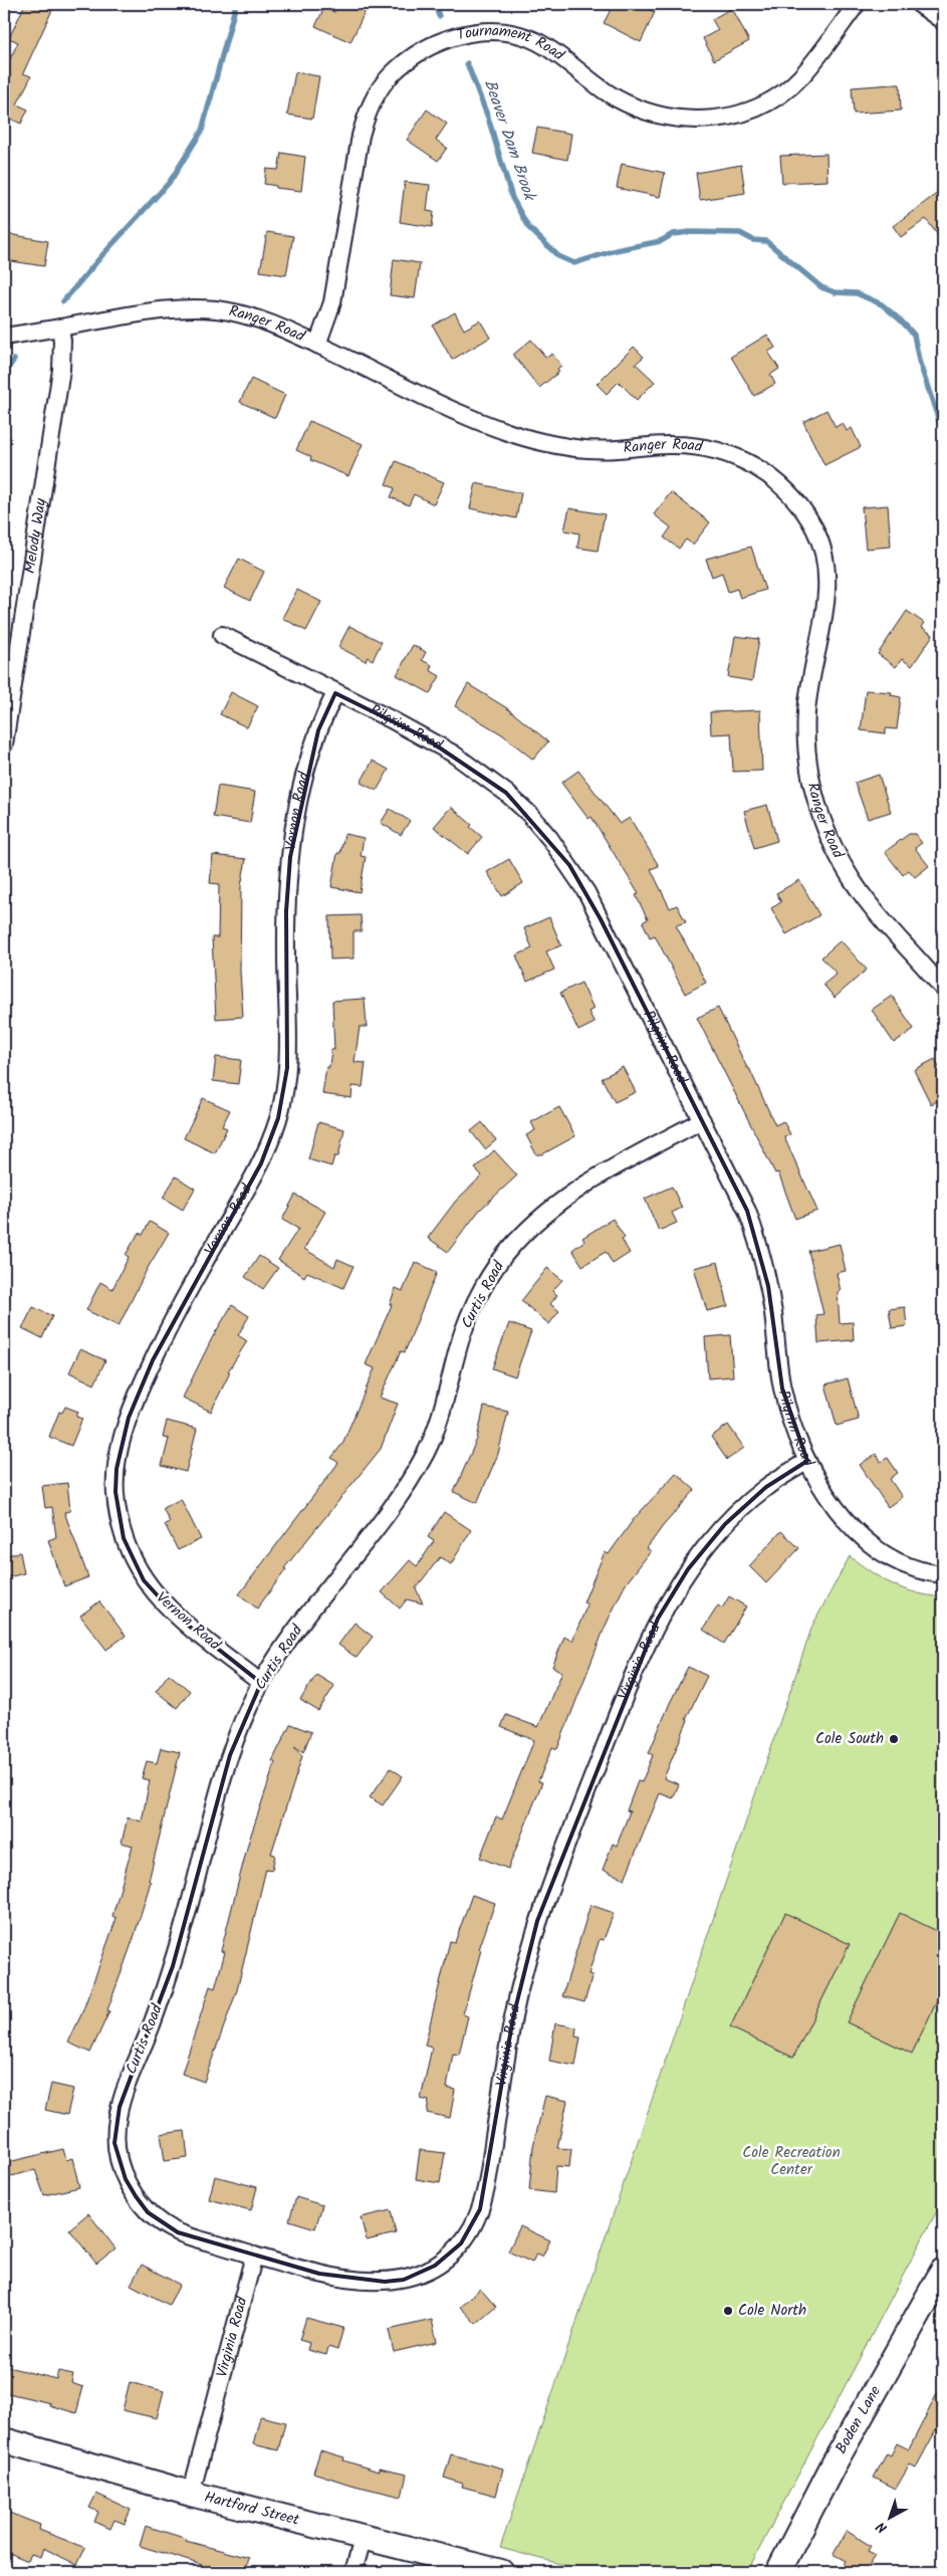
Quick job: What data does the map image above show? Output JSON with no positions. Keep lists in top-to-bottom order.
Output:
{
  "streets": {
    "street": [
      "Tournament Road",
      "Ranger Road",
      "Melody Way",
      "Pilgrim Road",
      "Vernon Road",
      "Curtis Road",
      "Virginia Road",
      "Boden Lane",
      "Hartford Street"
    ]
  },
  "crossings": [
    ["Tournament Road", "Ranger Road"],
    ["Ranger Road", "Melody Way"],
    ["Pilgrim Road", "Vernon Road"],
    ["Pilgrim Road", "Curtis Road"],
    ["Pilgrim Road", "Virginia Road"],
    ["Vernon Road", "Curtis Road"],
    ["Curtis Road", "Virginia Road"],
    ["Virginia Road", "Hartford Street"]
  ],
  "water": ["Beaver Dam Brook"],
  "parks": ["Cole Recreation Center"],
  "places": ["Cole South", "Cole North"],
  "north": "bottom left"
}
